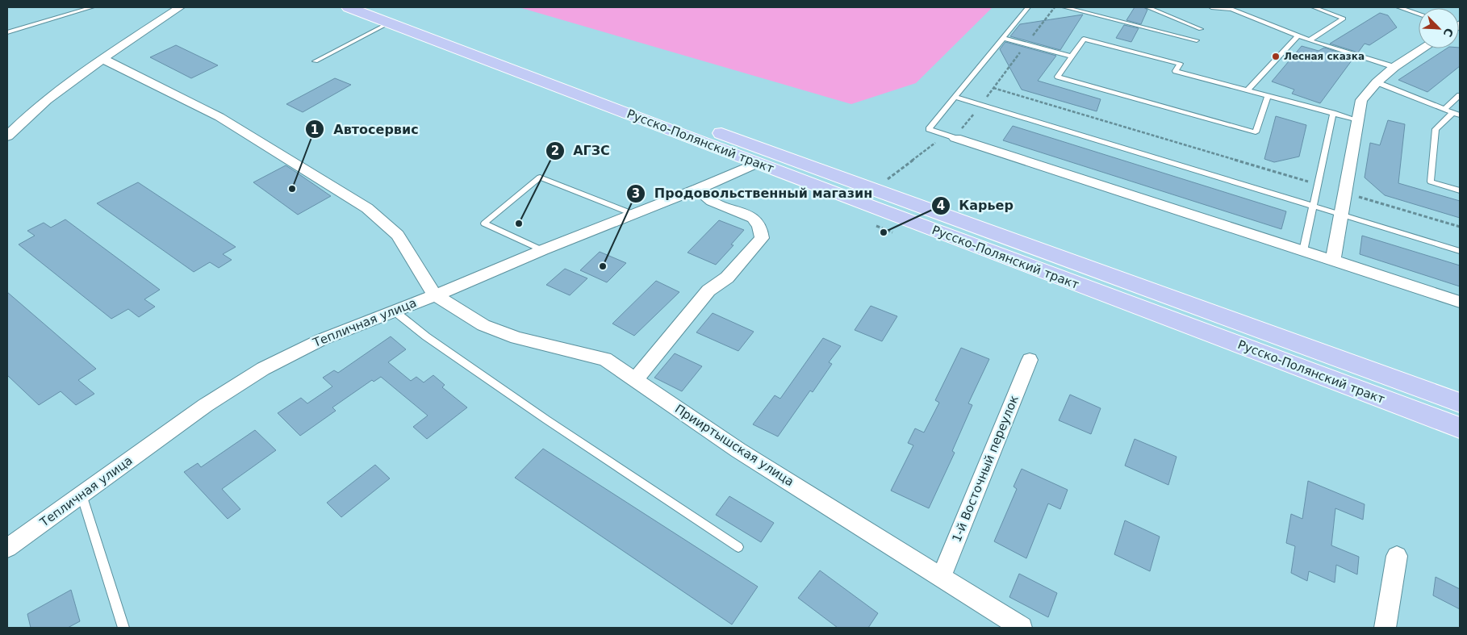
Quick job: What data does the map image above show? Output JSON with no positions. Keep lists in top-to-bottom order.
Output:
{
  "streets": {
    "main road": ["Русско-Полянский тракт"],
    "street": ["Тепличная улица", "Прииртышская улица", "1-й Восточный переулок"]
  },
  "crossings": [
    ["Русско-Полянский тракт", "Тепличная улица"],
    ["Тепличная улица", "Прииртышская улица"],
    ["Прииртышская улица", "1-й Восточный переулок"]
  ],
  "places": [
    "Лесная сказка",
    "Автосервис",
    "АГЗС",
    "Карьер",
    "Продовольственный магазин"
  ],
  "north": "bottom right"
}
